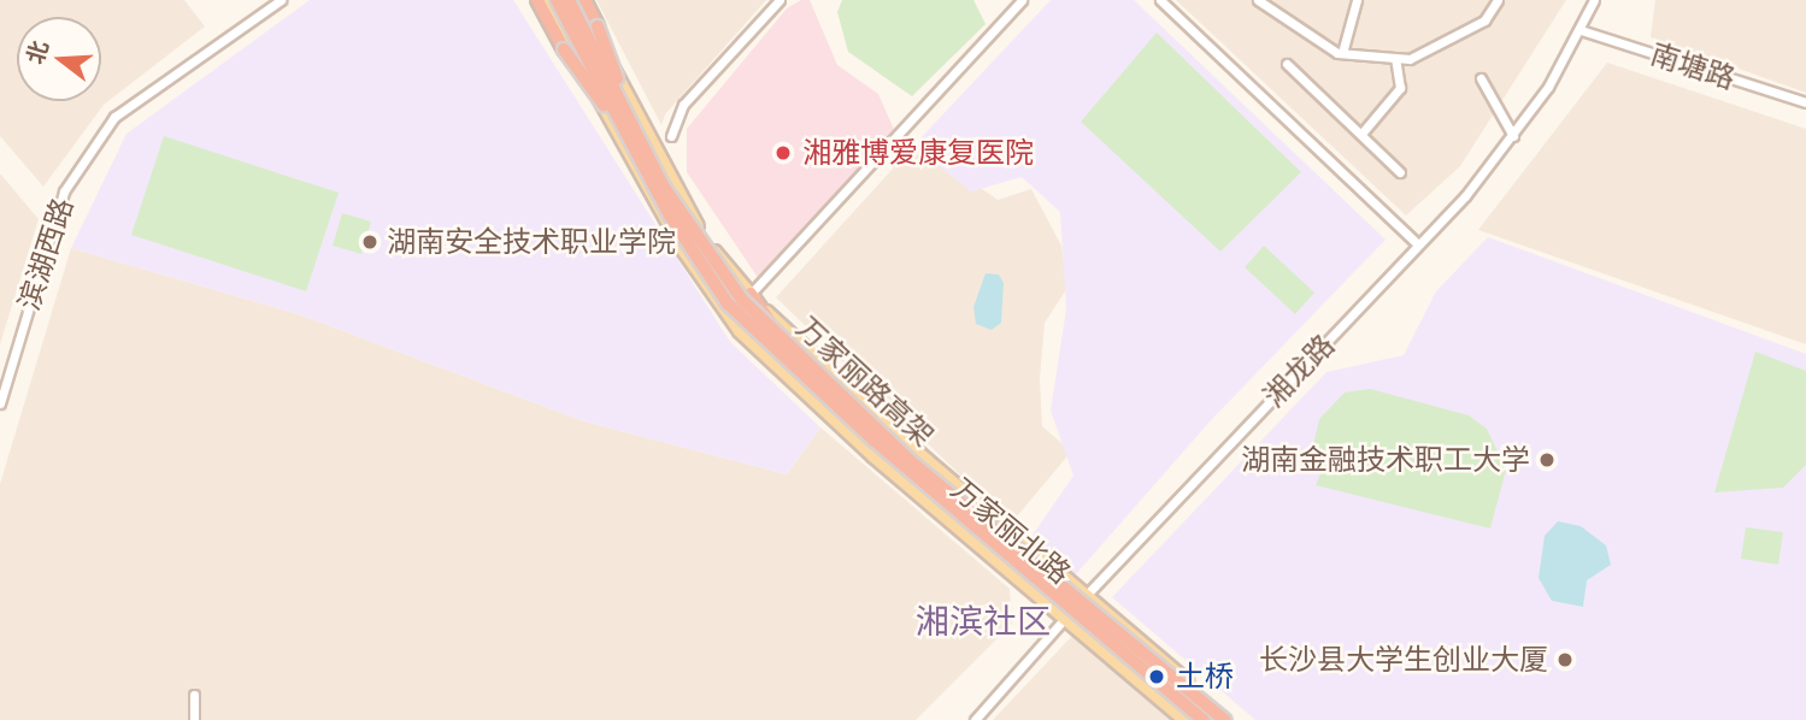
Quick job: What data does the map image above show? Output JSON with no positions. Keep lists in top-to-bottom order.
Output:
{
  "streets": {
    "highway": ["万家丽路高架"],
    "main road": ["万家丽北路"],
    "street": ["南塘路", "滨湖西路", "湘龙路"]
  },
  "crossings": [
    ["南塘路", "湘龙路"],
    ["湘龙路", "万家丽北路"]
  ],
  "districts": ["湘滨社区"],
  "places": [
    "湘雅博爱康复医院",
    "湖南安全技术职业学院",
    "湖南金融技术职工大学",
    "长沙县大学生创业大厦",
    "土桥"
  ],
  "north": "left"
}
